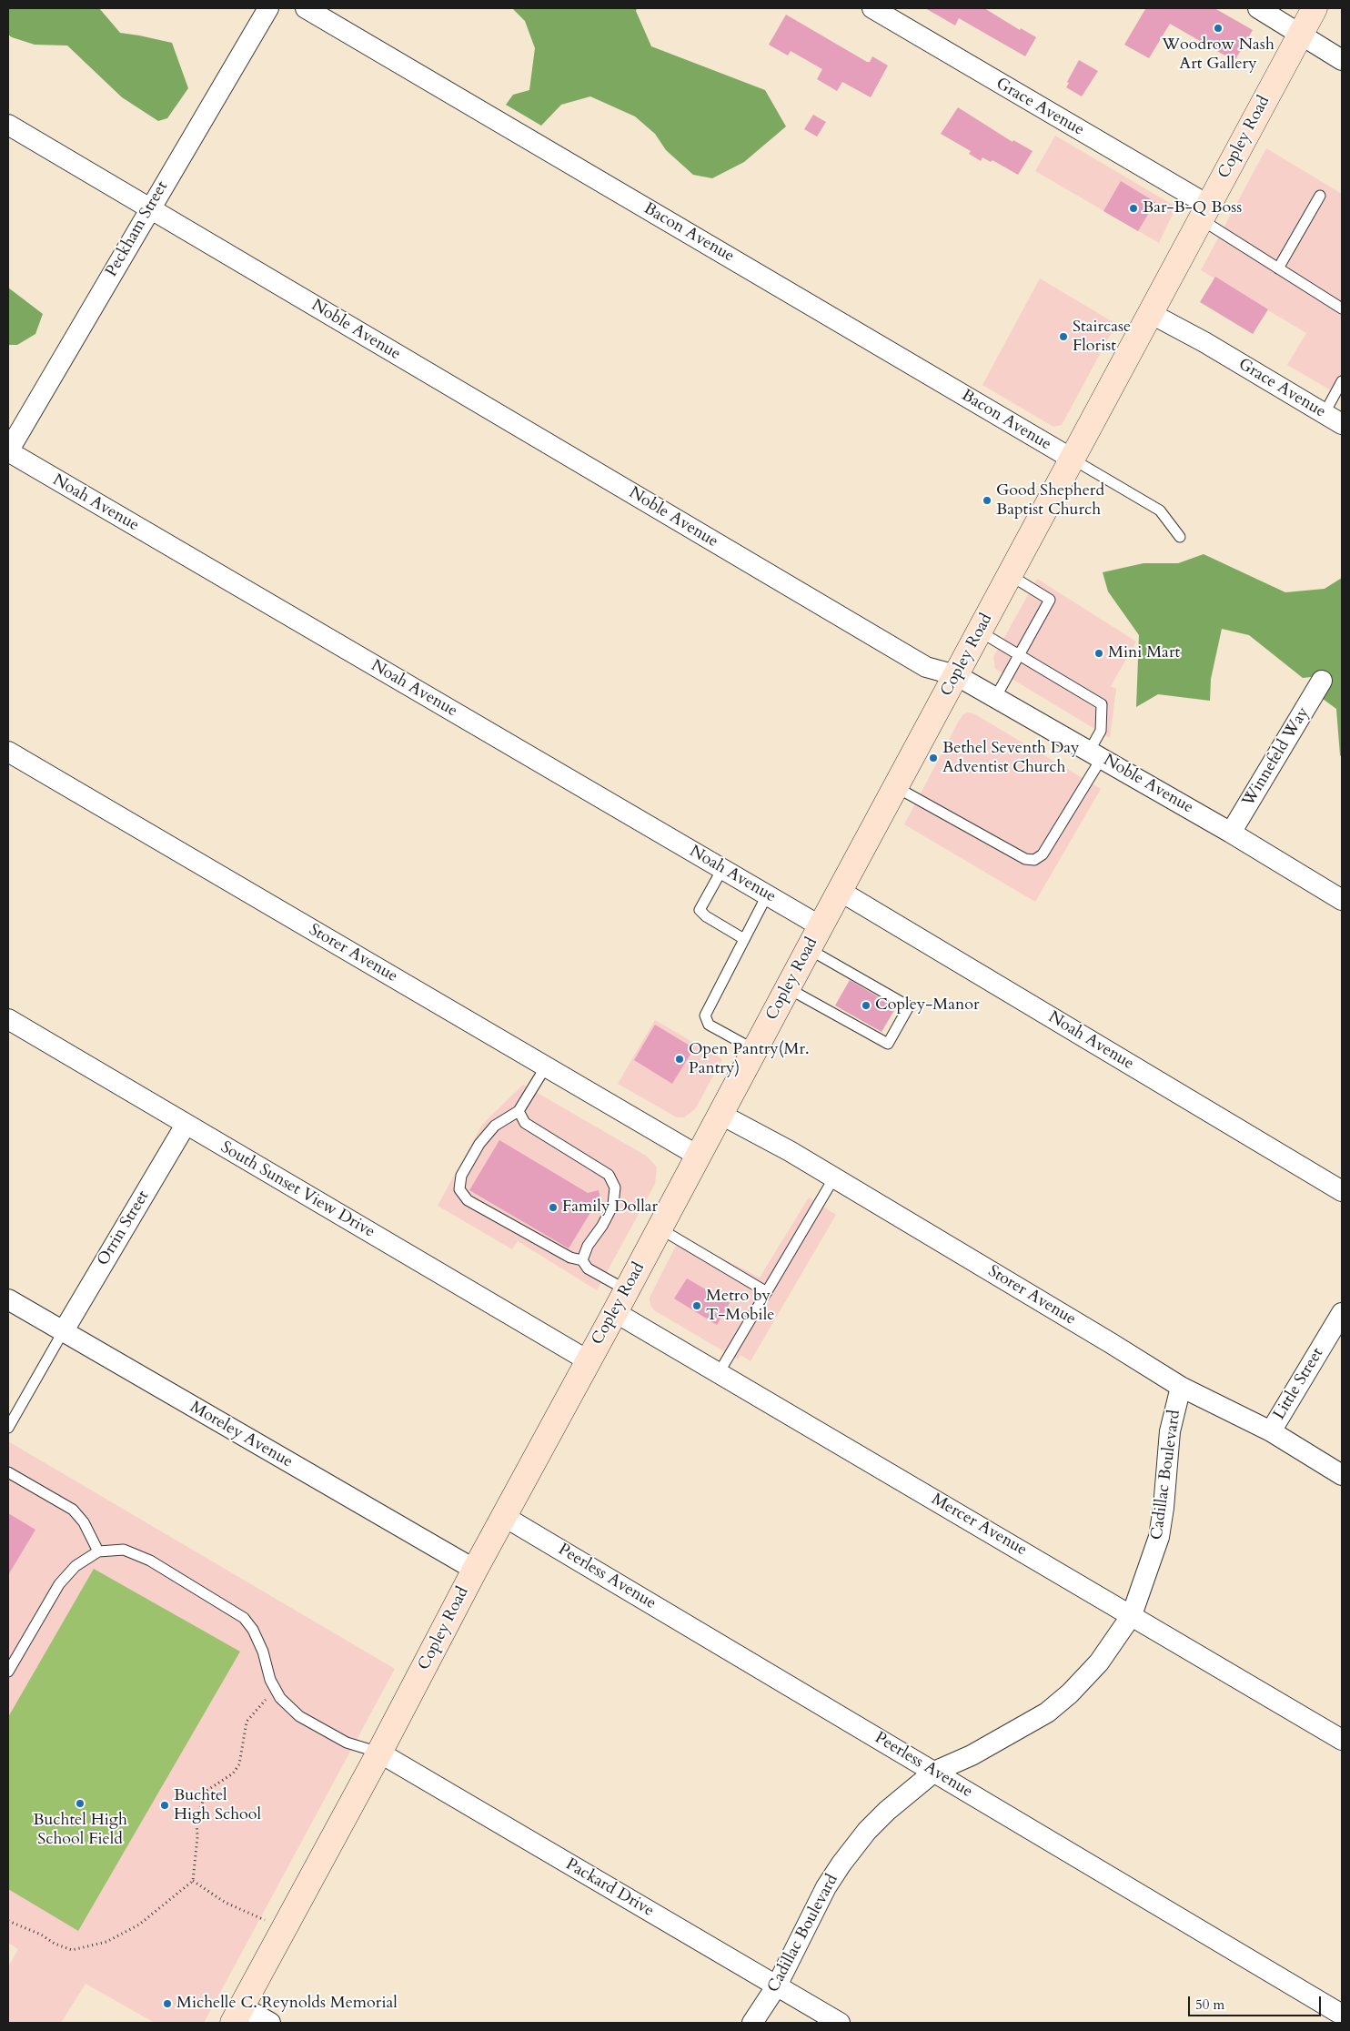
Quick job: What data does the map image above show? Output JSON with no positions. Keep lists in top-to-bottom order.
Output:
{
  "streets": {
    "main road": ["Copley Road"],
    "street": [
      "Grace Avenue",
      "Peckham Street",
      "Bacon Avenue",
      "Noble Avenue",
      "Noah Avenue",
      "Winnefeld Way",
      "Storer Avenue",
      "South Sunset View Drive",
      "Orrin Street",
      "Little Street",
      "Moreley Avenue",
      "Cadillac Boulevard",
      "Mercer Avenue",
      "Peerless Avenue",
      "Packard Drive"
    ]
  },
  "crossings": [
    ["Grace Avenue", "Copley Road"],
    ["Copley Road", "Bacon Avenue"],
    ["Copley Road", "Noble Avenue"],
    ["Copley Road", "Noah Avenue"],
    ["Copley Road", "Storer Avenue"],
    ["Copley Road", "South Sunset View Drive"],
    ["Copley Road", "Moreley Avenue"],
    ["Copley Road", "Mercer Avenue"],
    ["Copley Road", "Peerless Avenue"],
    ["Copley Road", "Packard Drive"],
    ["Peckham Street", "Noble Avenue"],
    ["Peckham Street", "Noah Avenue"],
    ["Noble Avenue", "Winnefeld Way"],
    ["Storer Avenue", "Little Street"],
    ["Storer Avenue", "Cadillac Boulevard"],
    ["South Sunset View Drive", "Orrin Street"],
    ["Orrin Street", "Moreley Avenue"],
    ["Cadillac Boulevard", "Mercer Avenue"],
    ["Cadillac Boulevard", "Peerless Avenue"],
    ["Cadillac Boulevard", "Packard Drive"]
  ],
  "places": [
    "Woodrow Nash Art Gallery",
    "Bar-B-Q Boss",
    "Staircase Florist",
    "Good Shepherd Baptist Church",
    "Mini Mart",
    "Bethel Seventh Day Adventist Church",
    "Copley-Manor",
    "Open Pantry(Mr. Pantry)",
    "Family Dollar",
    "Metro by T-Mobile",
    "Buchtel High School Field",
    "Buchtel High School",
    "Michelle C. Reynolds Memorial"
  ],
  "scale_bar": "50 m"
}
